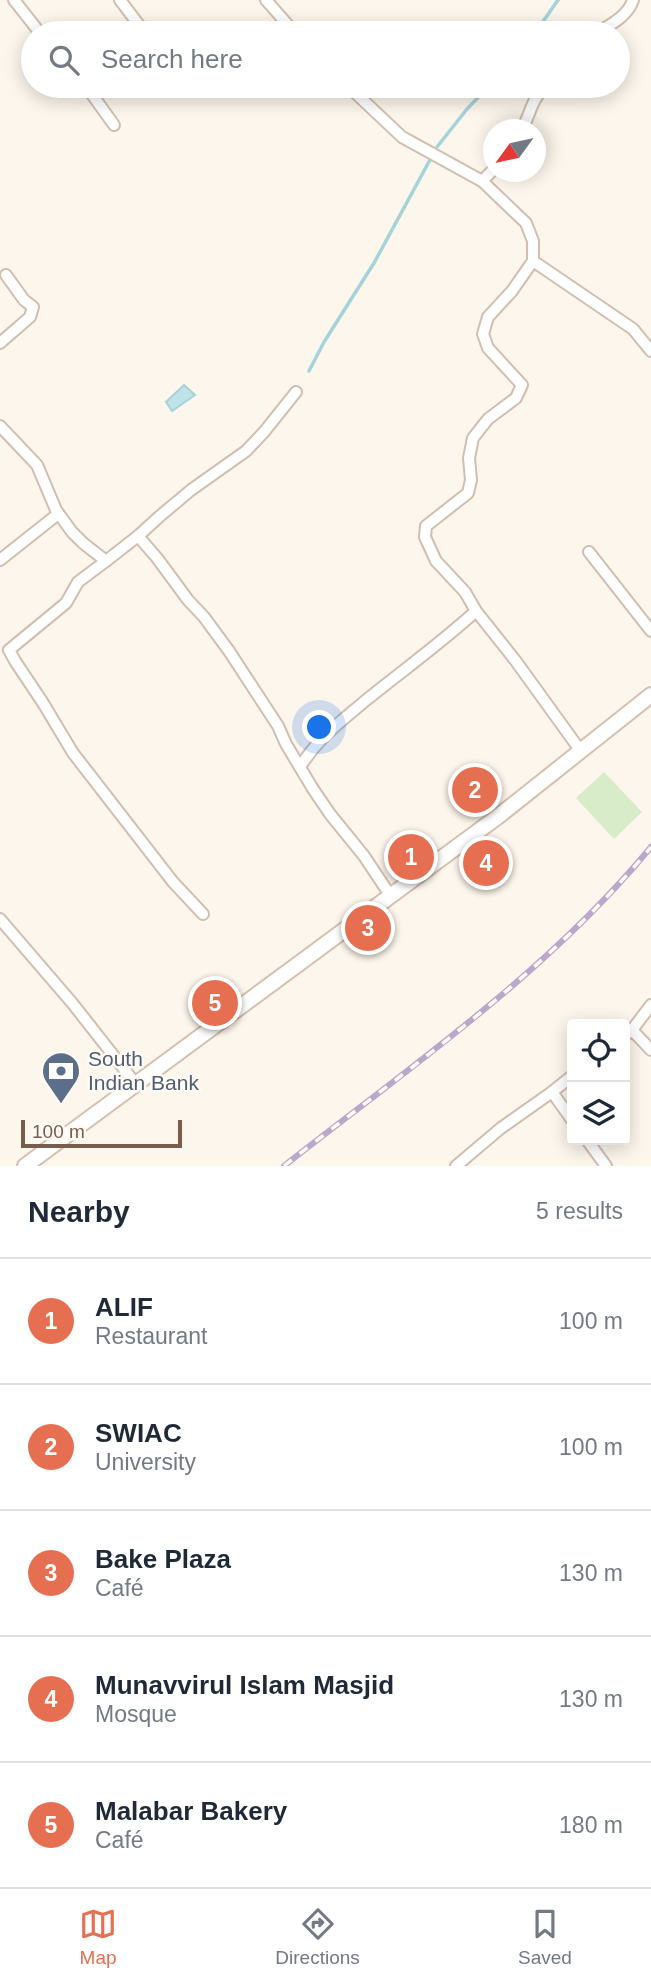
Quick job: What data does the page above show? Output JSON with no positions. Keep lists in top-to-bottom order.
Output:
{
  "places": {
    "bank": ["South Indian Bank"]
  },
  "scale_bar": "100 m",
  "north": "bottom left",
  "page": {
    "search": "Search here",
    "pins": [
      "2",
      "1",
      "4",
      "3",
      "5"
    ],
    "scale": "100 m",
    "heading": ["Nearby", "5 results"],
    "list": [
      {
        "mark": "1",
        "name": "ALIF",
        "note": "Restaurant",
        "value": "100 m"
      },
      {
        "mark": "2",
        "name": "SWIAC",
        "note": "University",
        "value": "100 m"
      },
      {
        "mark": "3",
        "name": "Bake Plaza",
        "note": "Café",
        "value": "130 m"
      },
      {
        "mark": "4",
        "name": "Munavvirul Islam Masjid",
        "note": "Mosque",
        "value": "130 m"
      },
      {
        "mark": "5",
        "name": "Malabar Bakery",
        "note": "Café",
        "value": "180 m"
      }
    ],
    "nav": ["Map", "Directions", "Saved"]
  }
}
